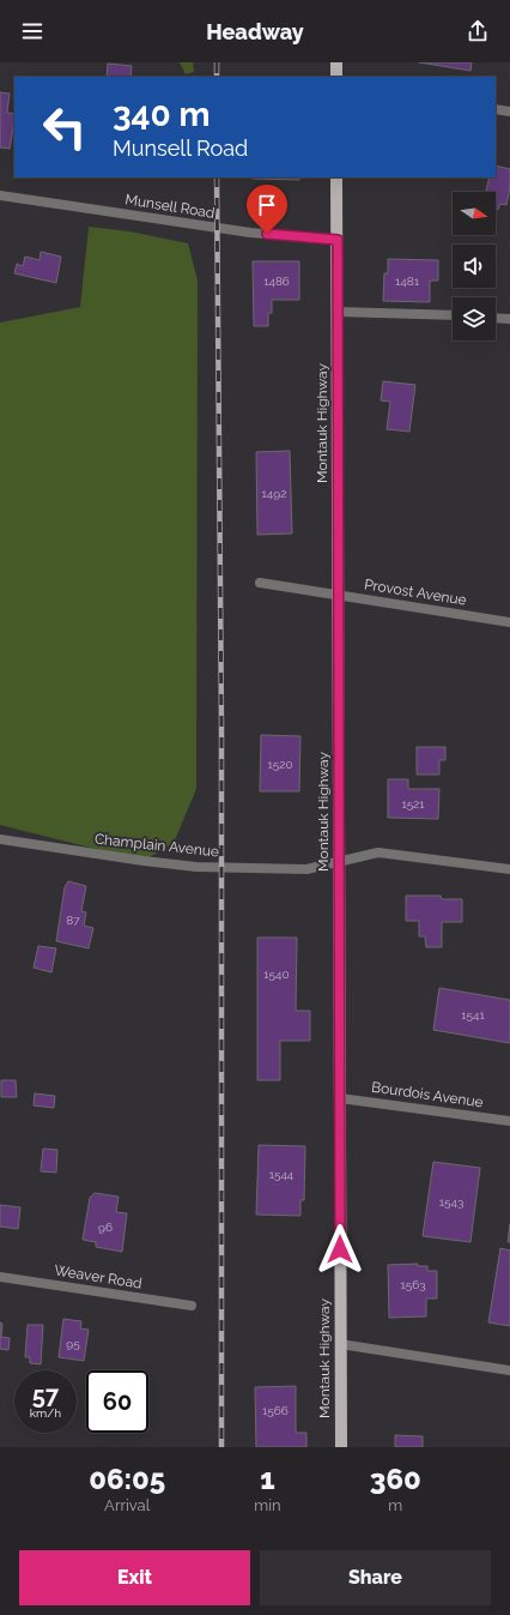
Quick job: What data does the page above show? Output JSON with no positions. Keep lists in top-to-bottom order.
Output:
{
  "streets": {
    "main road": ["Montauk Highway"],
    "street": [
      "Munsell Road",
      "Provost Avenue",
      "Champlain Avenue",
      "Bourdois Avenue",
      "Weaver Road"
    ]
  },
  "crossings": [
    ["Munsell Road", "Montauk Highway"],
    ["Montauk Highway", "Provost Avenue"],
    ["Montauk Highway", "Champlain Avenue"],
    ["Montauk Highway", "Bourdois Avenue"]
  ],
  "house_numbers": [
    "1486",
    "1481",
    "1492",
    "1520",
    "1521",
    "87",
    "1540",
    "1541",
    "1544",
    "1543",
    "96",
    "1563",
    "95",
    "1566"
  ],
  "north": "right",
  "page": {
    "header": "Headway",
    "turn": ["340 m", "Munsell Road"],
    "speed": "57 km/h",
    "limit": "60",
    "eta": [
      "06:05",
      "Arrival",
      "1",
      "min",
      "360",
      "m"
    ],
    "buttons": ["Exit", "Share"]
  }
}
